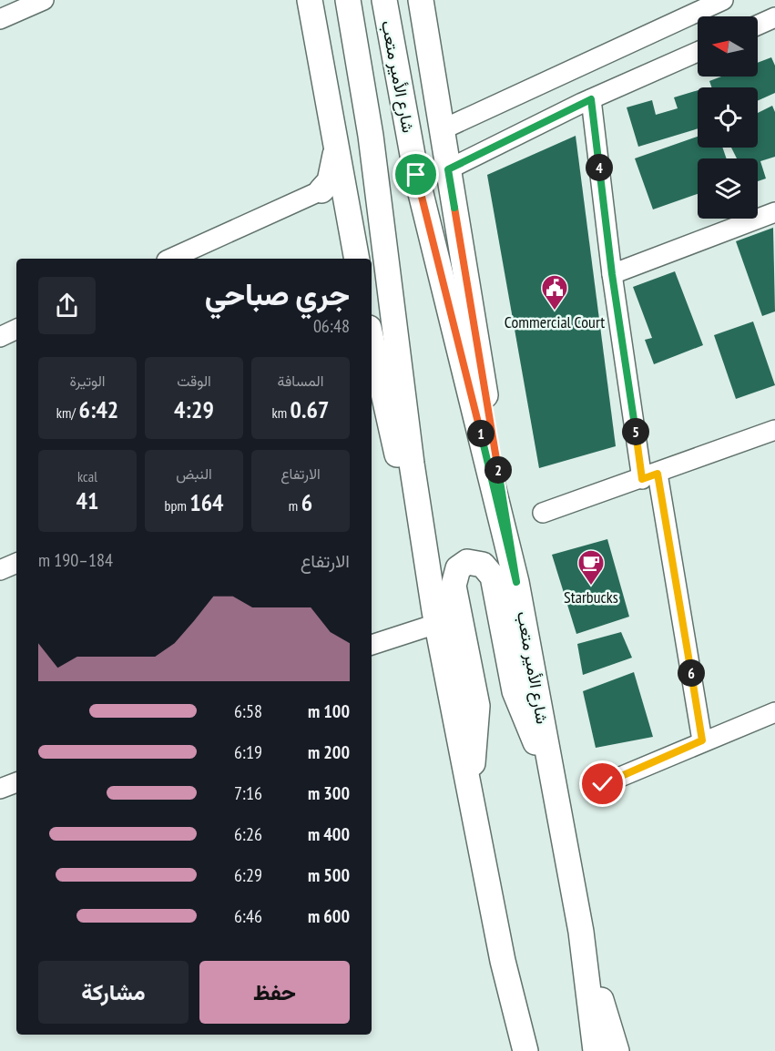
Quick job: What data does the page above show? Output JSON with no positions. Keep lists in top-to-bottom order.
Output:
{
  "streets": {
    "main road": ["شارع الأمير متعب"]
  },
  "places": {
    "public building": ["Commercial Court"],
    "cafe": ["Starbucks"]
  },
  "north": "left",
  "page": {
    "pins": [
      "4",
      "5",
      "1",
      "2",
      "6"
    ],
    "heading": ["جري صباحي", "06:48"],
    "stats": [
      ["المسافة", "0.67 km"],
      ["الوقت", "4:29"],
      ["الوتيرة", "6:42 /km"],
      ["الارتفاع", "6 m"],
      ["النبض", "164 bpm"],
      ["kcal", "41"]
    ],
    "chart": ["الارتفاع", "184–190 m"],
    "list": [
      {
        "name": "100 m",
        "note": "6:58"
      },
      {
        "name": "200 m",
        "note": "6:19"
      },
      {
        "name": "300 m",
        "note": "7:16"
      },
      {
        "name": "400 m",
        "note": "6:26"
      },
      {
        "name": "500 m",
        "note": "6:29"
      },
      {
        "name": "600 m",
        "note": "6:46"
      }
    ],
    "buttons": ["حفظ", "مشاركة"]
  }
}
